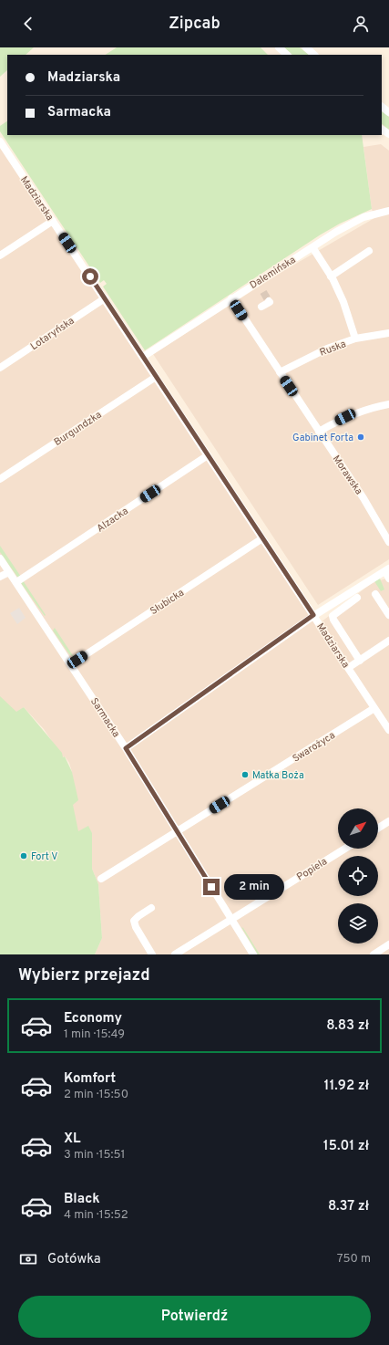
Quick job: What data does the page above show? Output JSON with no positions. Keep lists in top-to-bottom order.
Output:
{
  "streets": {
    "street": [
      "Madziarska",
      "Dalemińska",
      "Lotaryńska",
      "Ruska",
      "Burgundzka",
      "Morawska",
      "Alzacka",
      "Słubicka",
      "Sarmacka",
      "Swarożyca",
      "Popiela"
    ]
  },
  "crossings": [
    ["Madziarska", "Dalemińska"],
    ["Madziarska", "Lotaryńska"],
    ["Madziarska", "Burgundzka"],
    ["Madziarska", "Alzacka"],
    ["Madziarska", "Słubicka"],
    ["Madziarska", "Swarożyca"],
    ["Dalemińska", "Morawska"],
    ["Ruska", "Morawska"],
    ["Alzacka", "Sarmacka"],
    ["Słubicka", "Sarmacka"],
    ["Sarmacka", "Swarożyca"],
    ["Sarmacka", "Popiela"]
  ],
  "places": ["Gabinet Forta", "Matka Boża", "Fort V"],
  "north": "top right",
  "page": {
    "header": "Zipcab",
    "banner": ["Madziarska", "Sarmacka"],
    "bubble": "2 min",
    "heading": "Wybierz przejazd",
    "list": [
      {
        "name": "Economy",
        "note": "1 min · 15:49",
        "value": "8.83 zł"
      },
      {
        "name": "Komfort",
        "note": "2 min · 15:50",
        "value": "11.92 zł"
      },
      {
        "name": "XL",
        "note": "3 min · 15:51",
        "value": "15.01 zł"
      },
      {
        "name": "Black",
        "note": "4 min · 15:52",
        "value": "8.37 zł"
      }
    ],
    "pay": ["Gotówka", "750 m"],
    "buttons": "Potwierdź"
  }
}
